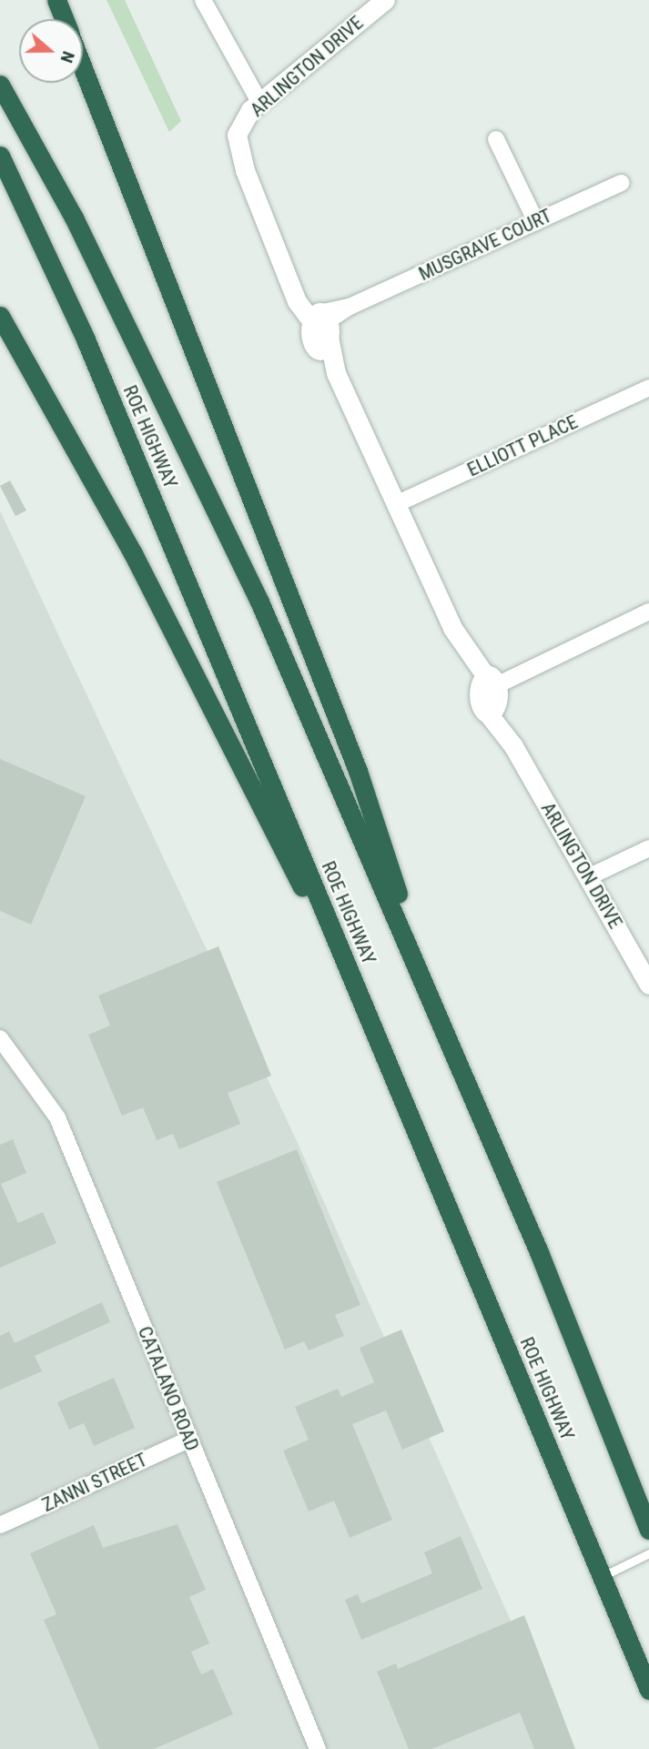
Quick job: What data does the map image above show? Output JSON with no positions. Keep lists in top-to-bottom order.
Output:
{
  "streets": {
    "highway": ["ROE HIGHWAY"],
    "street": [
      "ARLINGTON DRIVE",
      "MUSGRAVE COURT",
      "ELLIOTT PLACE",
      "CATALANO ROAD",
      "ZANNI STREET"
    ]
  },
  "crossings": [
    ["ARLINGTON DRIVE", "MUSGRAVE COURT"],
    ["ARLINGTON DRIVE", "ELLIOTT PLACE"],
    ["CATALANO ROAD", "ZANNI STREET"]
  ],
  "north": "right"
}
